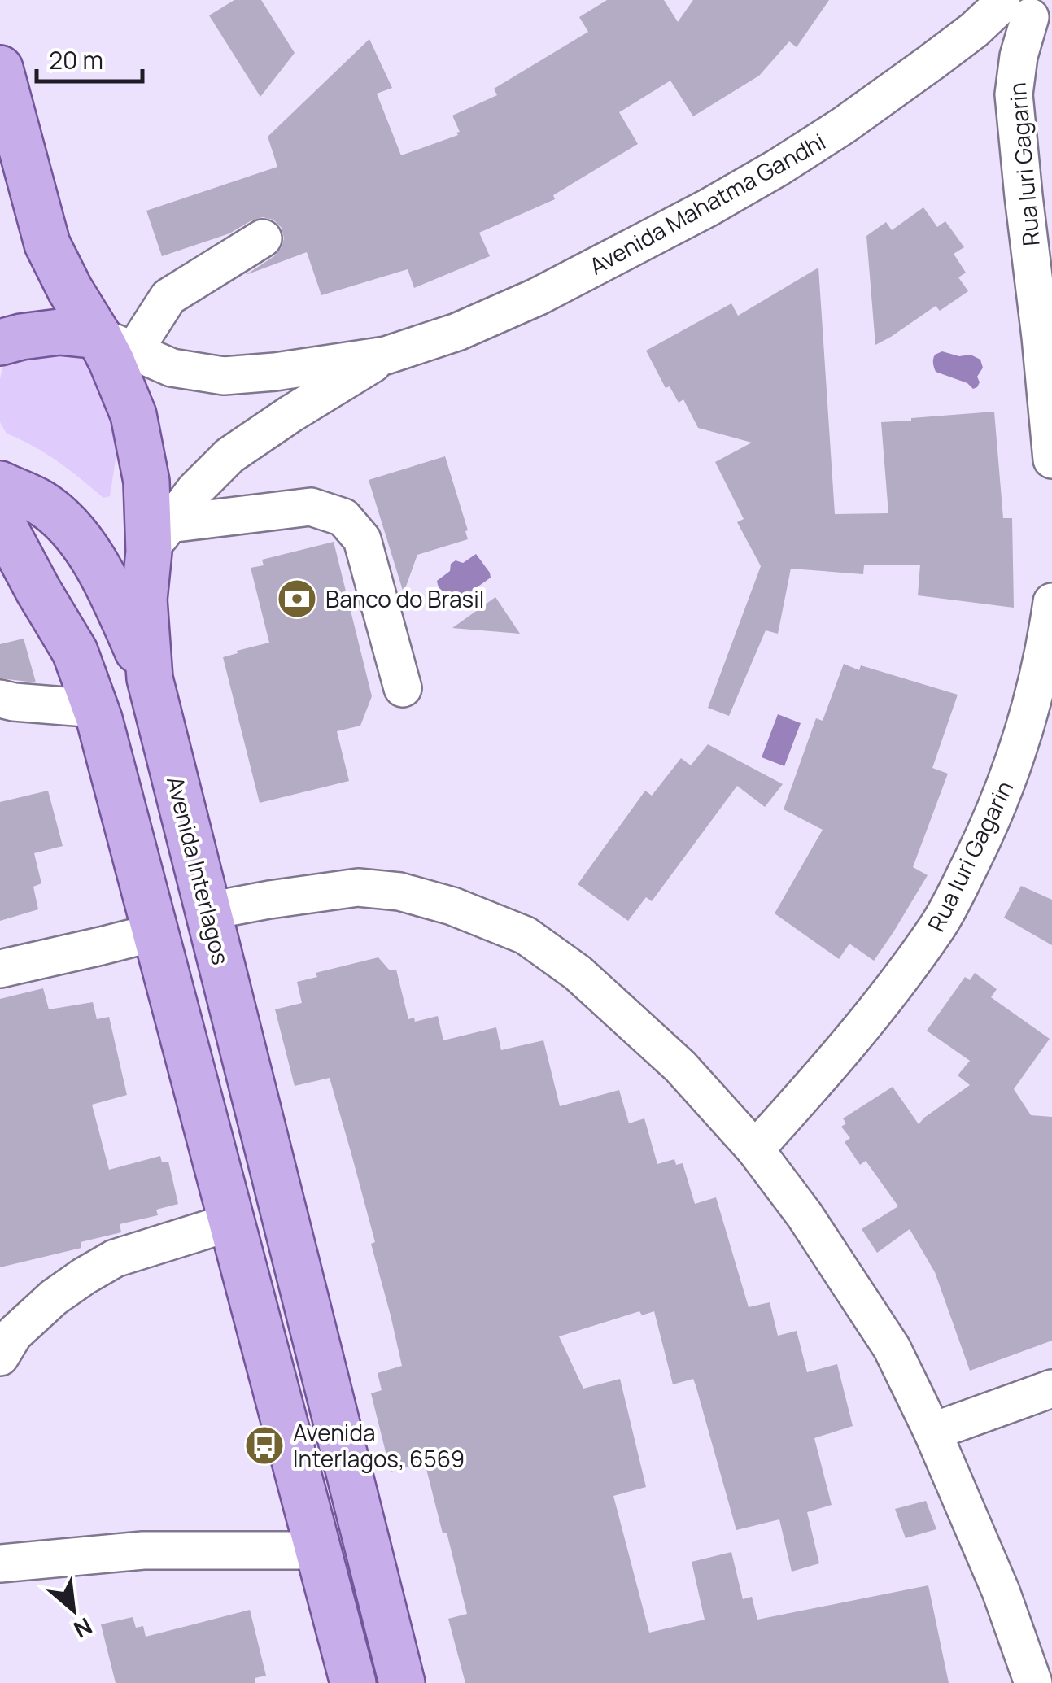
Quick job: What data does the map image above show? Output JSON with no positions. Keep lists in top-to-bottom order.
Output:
{
  "streets": {
    "main road": ["Avenida Interlagos"],
    "street": ["Rua Iuri Gagarin", "Avenida Mahatma Gandhi"]
  },
  "crossings": [
    ["Rua Iuri Gagarin", "Avenida Mahatma Gandhi"],
    ["Avenida Mahatma Gandhi", "Avenida Interlagos"]
  ],
  "places": {
    "bank": ["Banco do Brasil"],
    "bus stop": ["Avenida Interlagos, 6569"]
  },
  "scale_bar": "20 m",
  "north": "bottom right"
}
